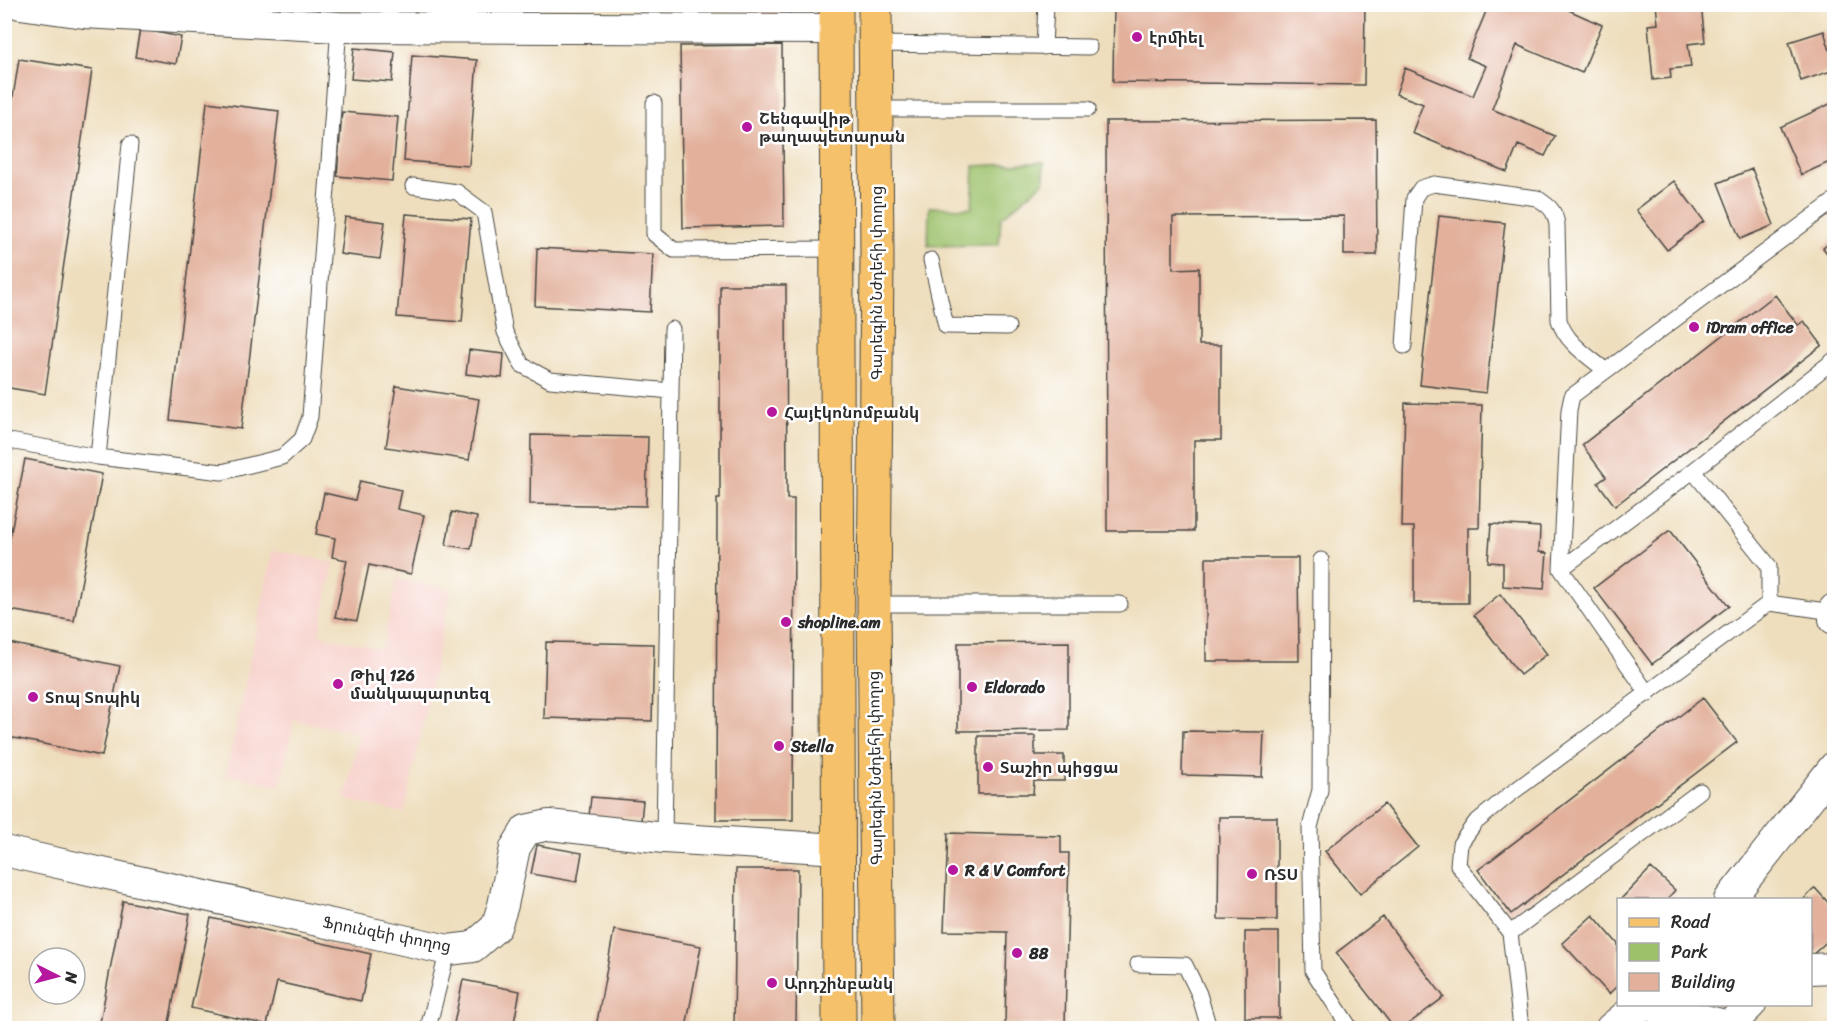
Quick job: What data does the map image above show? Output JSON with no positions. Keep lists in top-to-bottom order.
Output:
{
  "streets": {
    "main road": ["Գարեգին Նժդեհի փողոց"],
    "street": ["Ֆրունզեի փողոց"]
  },
  "places": [
    "էրմիել",
    "Շենգավիթ թաղապետարան",
    "iDram office",
    "Հայէկոնոմբանկ",
    "shopline.am",
    "Թիվ 126 մանկապարտեզ",
    "Eldorado",
    "Տոպ Տոպիկ",
    "Stella",
    "Տաշիր պիցցա",
    "R & V Comfort",
    "ՌՏՍ",
    "88",
    "Արդշինբանկ"
  ],
  "legend": ["Road", "Park", "Building"],
  "north": "right"
}
